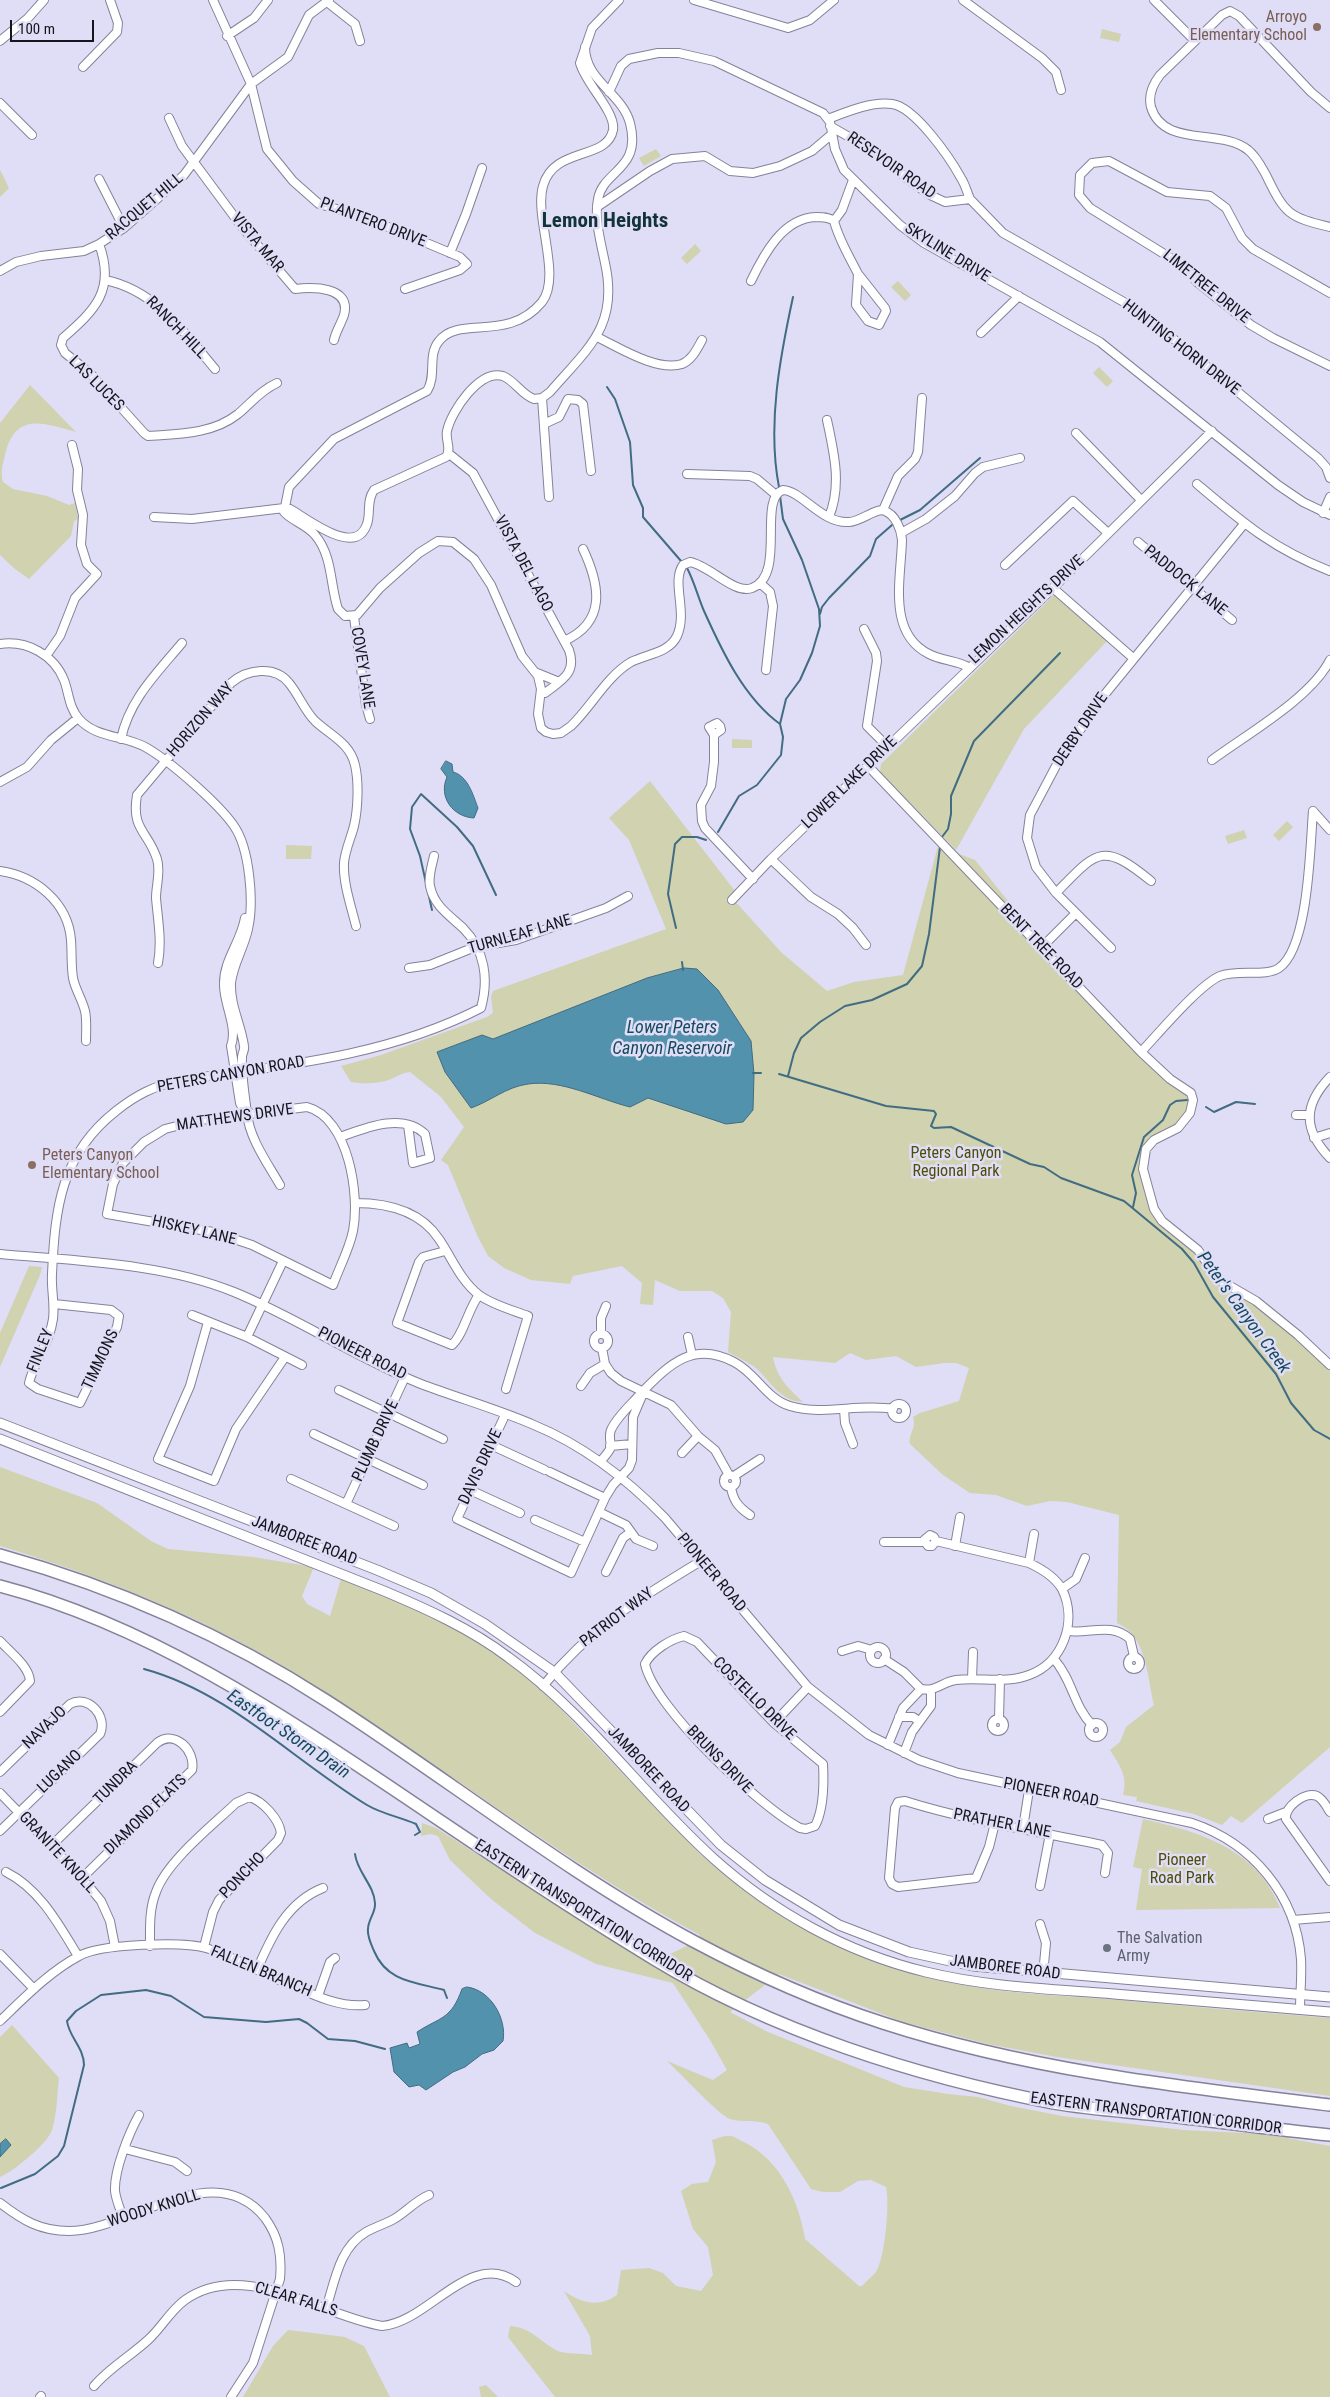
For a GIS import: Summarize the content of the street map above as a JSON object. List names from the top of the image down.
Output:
{
  "streets": {
    "highway": ["EASTERN TRANSPORTATION CORRIDOR"],
    "main road": ["JAMBOREE ROAD"],
    "street": [
      "RESEVOIR ROAD",
      "RACQUET HILL",
      "PLANTERO DRIVE",
      "VISTA MAR",
      "SKYLINE DRIVE",
      "LIMETREE DRIVE",
      "RANCH HILL",
      "HUNTING HORN DRIVE",
      "LAS LUCES",
      "VISTA DEL LAGO",
      "PADDOCK LANE",
      "LEMON HEIGHTS DRIVE",
      "COVEY LANE",
      "HORIZON WAY",
      "DERBY DRIVE",
      "LOWER LAKE DRIVE",
      "TURNLEAF LANE",
      "BENT TREE ROAD",
      "PETERS CANYON ROAD",
      "MATTHEWS DRIVE",
      "HISKEY LANE",
      "FINLEY",
      "PIONEER ROAD",
      "TIMMONS",
      "PLUMB DRIVE",
      "DAVIS DRIVE",
      "PATRIOT WAY",
      "COSTELLO DRIVE",
      "NAVAJO",
      "BRUNS DRIVE",
      "LUGANO",
      "TUNDRA",
      "DIAMOND FLATS",
      "PRATHER LANE",
      "GRANITE KNOLL",
      "PONCHO",
      "FALLEN BRANCH",
      "WOODY KNOLL",
      "CLEAR FALLS"
    ]
  },
  "crossings": [
    ["RESEVOIR ROAD", "SKYLINE DRIVE"],
    ["RESEVOIR ROAD", "HUNTING HORN DRIVE"],
    ["RACQUET HILL", "PLANTERO DRIVE"],
    ["RACQUET HILL", "VISTA MAR"],
    ["RACQUET HILL", "LAS LUCES"],
    ["SKYLINE DRIVE", "LEMON HEIGHTS DRIVE"],
    ["RANCH HILL", "LAS LUCES"],
    ["PADDOCK LANE", "DERBY DRIVE"],
    ["LEMON HEIGHTS DRIVE", "LOWER LAKE DRIVE"],
    ["LOWER LAKE DRIVE", "BENT TREE ROAD"],
    ["TURNLEAF LANE", "PETERS CANYON ROAD"],
    ["PETERS CANYON ROAD", "FINLEY"],
    ["PETERS CANYON ROAD", "PIONEER ROAD"],
    ["MATTHEWS DRIVE", "HISKEY LANE"],
    ["FINLEY", "PIONEER ROAD"],
    ["FINLEY", "TIMMONS"],
    ["PIONEER ROAD", "PLUMB DRIVE"],
    ["PIONEER ROAD", "DAVIS DRIVE"],
    ["PIONEER ROAD", "JAMBOREE ROAD"],
    ["PIONEER ROAD", "PATRIOT WAY"],
    ["JAMBOREE ROAD", "PATRIOT WAY"],
    ["COSTELLO DRIVE", "BRUNS DRIVE"],
    ["NAVAJO", "LUGANO"],
    ["LUGANO", "GRANITE KNOLL"],
    ["TUNDRA", "DIAMOND FLATS"],
    ["TUNDRA", "GRANITE KNOLL"],
    ["DIAMOND FLATS", "GRANITE KNOLL"],
    ["GRANITE KNOLL", "FALLEN BRANCH"],
    ["PONCHO", "FALLEN BRANCH"],
    ["WOODY KNOLL", "CLEAR FALLS"]
  ],
  "districts": ["Lemon Heights"],
  "water": ["Lower Peters Canyon Reservoir", "Peter's Canyon Creek", "Eastfoot Storm Drain"],
  "parks": ["Peters Canyon Regional Park", "Pioneer Road Park"],
  "places": ["Arroyo Elementary School", "Peters Canyon Elementary School", "The Salvation Army"],
  "scale_bar": "100 m"
}
